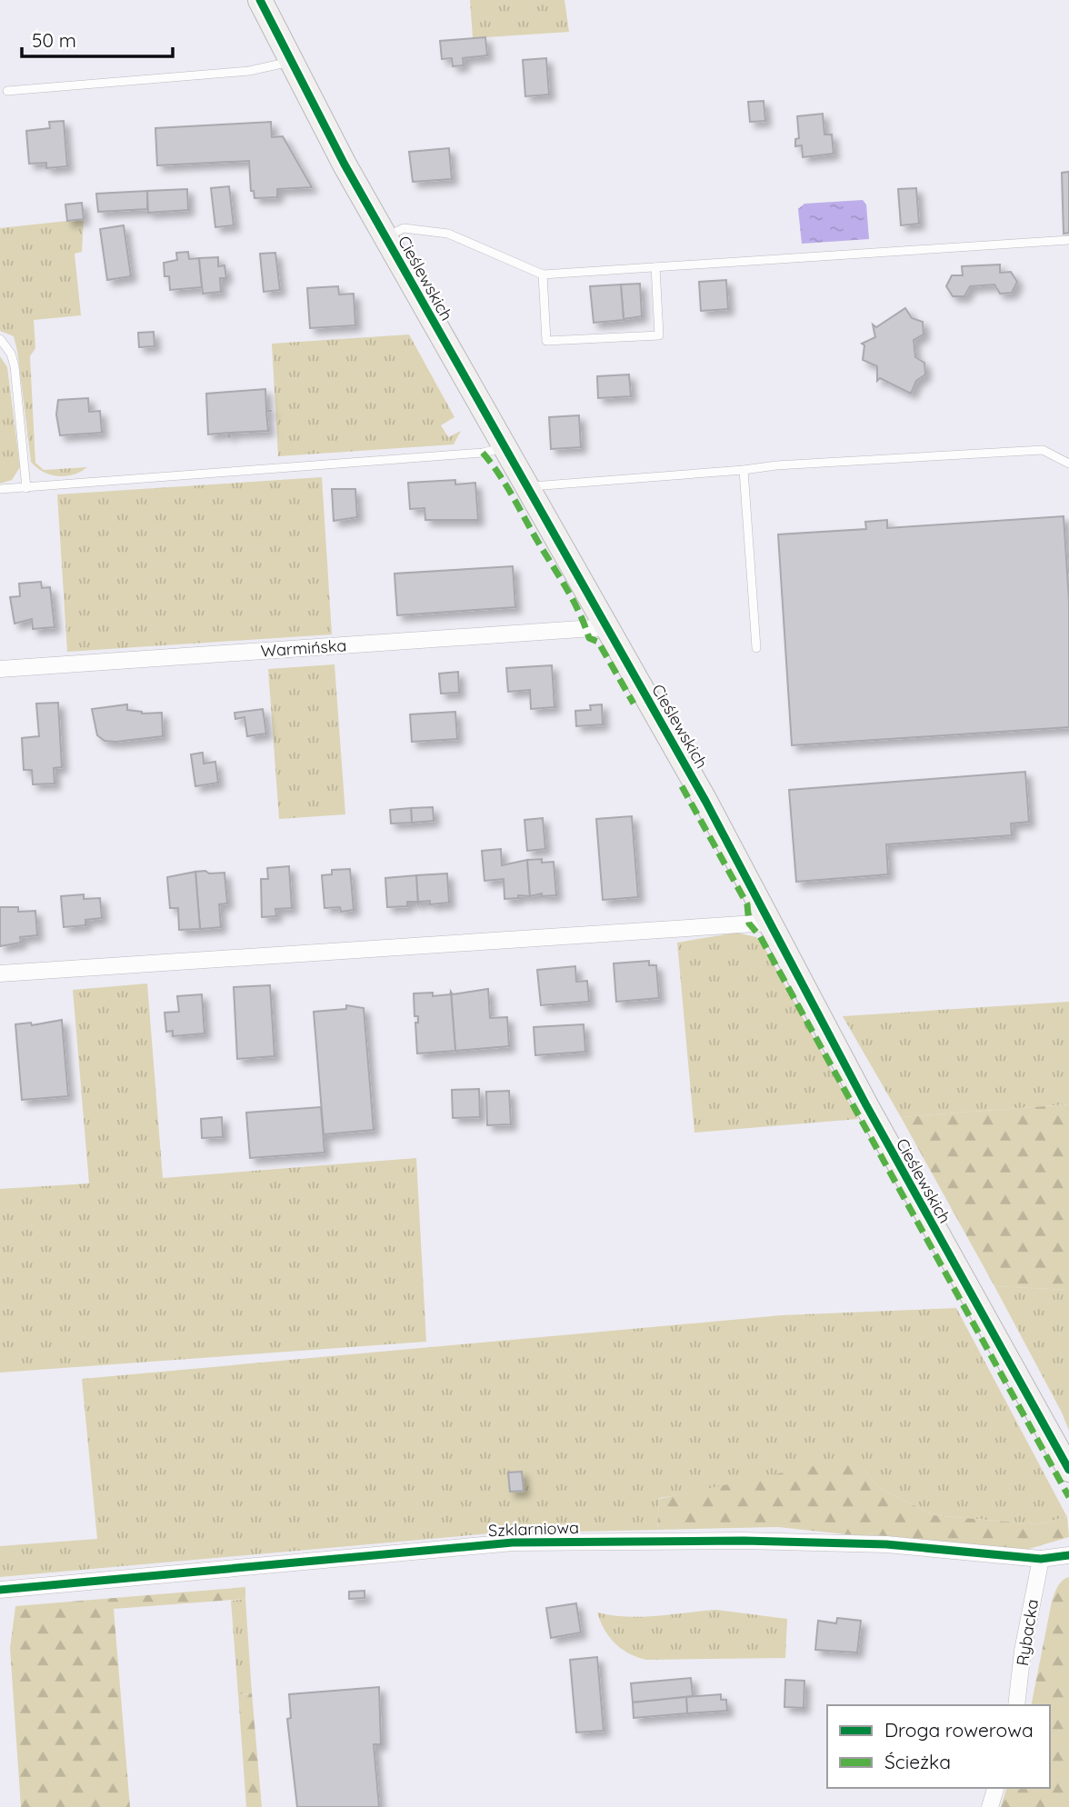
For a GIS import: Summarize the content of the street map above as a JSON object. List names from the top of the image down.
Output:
{
  "streets": {
    "street": [
      "Cieślewskich",
      "Warmińska",
      "Szklarniowa",
      "Rybacka"
    ]
  },
  "crossings": [
    ["Cieślewskich", "Warmińska"],
    ["Szklarniowa", "Rybacka"]
  ],
  "legend": ["Droga rowerowa", "Ścieżka"],
  "scale_bar": "50 m"
}
